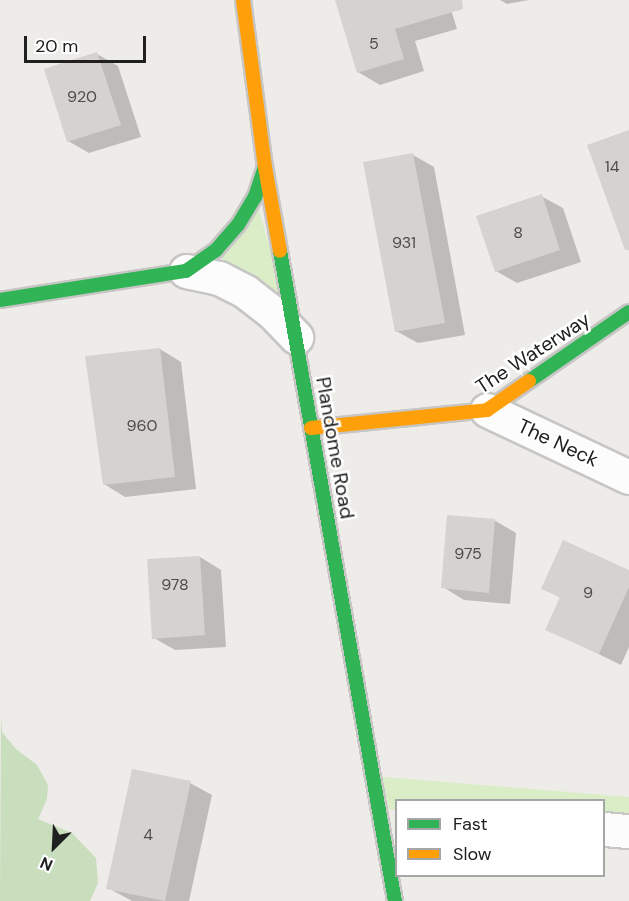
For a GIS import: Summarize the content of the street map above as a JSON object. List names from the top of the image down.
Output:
{
  "streets": {
    "main road": ["The Waterway", "Plandome Road"],
    "street": ["The Neck"]
  },
  "crossings": [
    ["The Waterway", "The Neck"],
    ["The Waterway", "Plandome Road"]
  ],
  "house_numbers": [
    "5",
    "920",
    "14",
    "8",
    "931",
    "960",
    "975",
    "978",
    "9",
    "4"
  ],
  "legend": ["Fast", "Slow"],
  "scale_bar": "20 m",
  "north": "bottom left"
}
